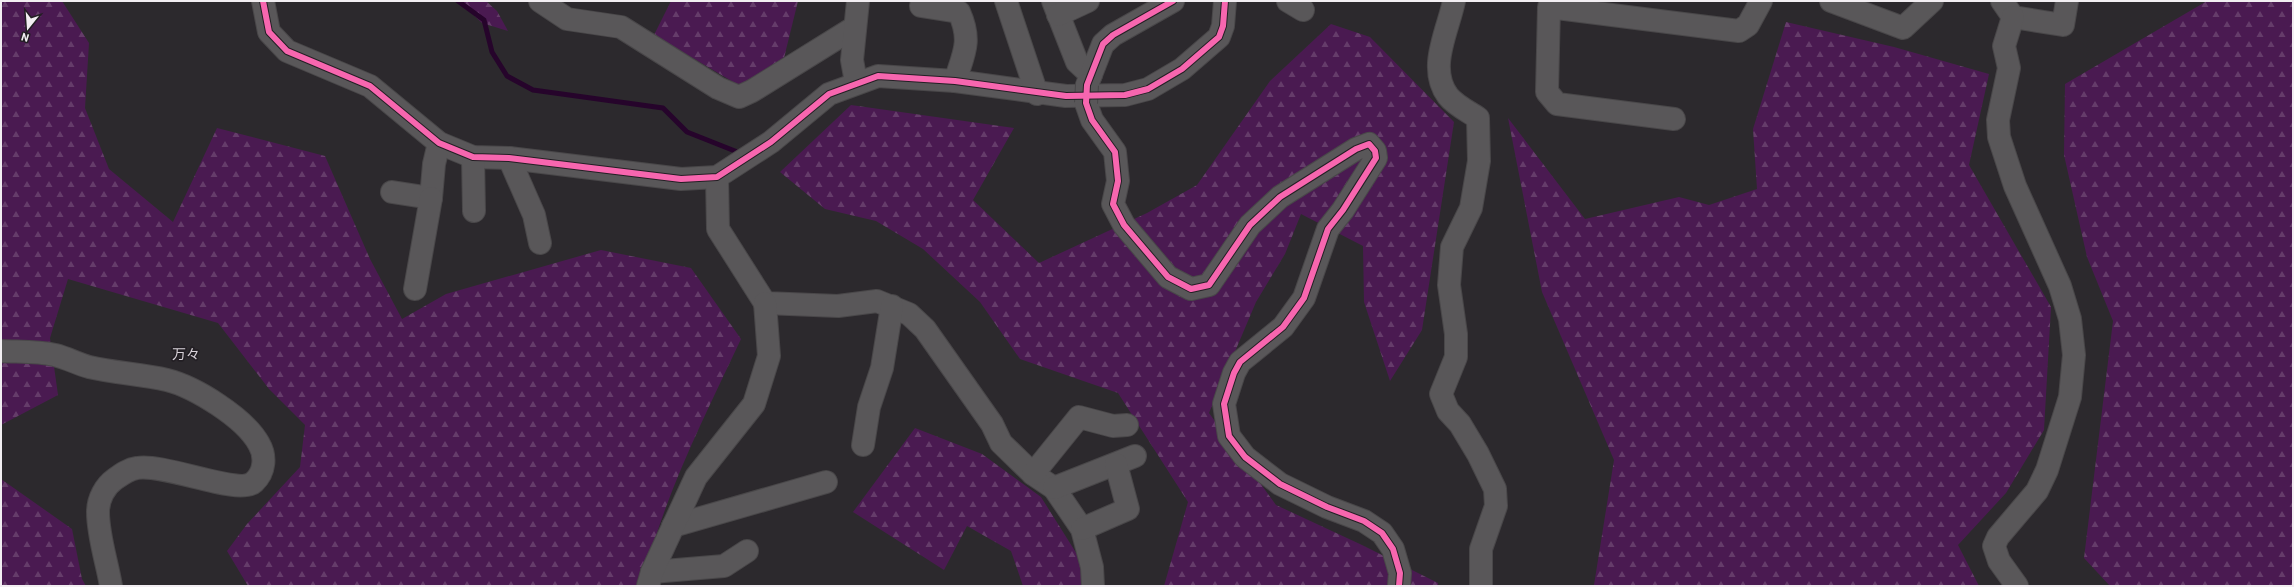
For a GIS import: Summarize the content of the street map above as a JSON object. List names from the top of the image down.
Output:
{
  "districts": ["万々"],
  "north": "bottom"
}
